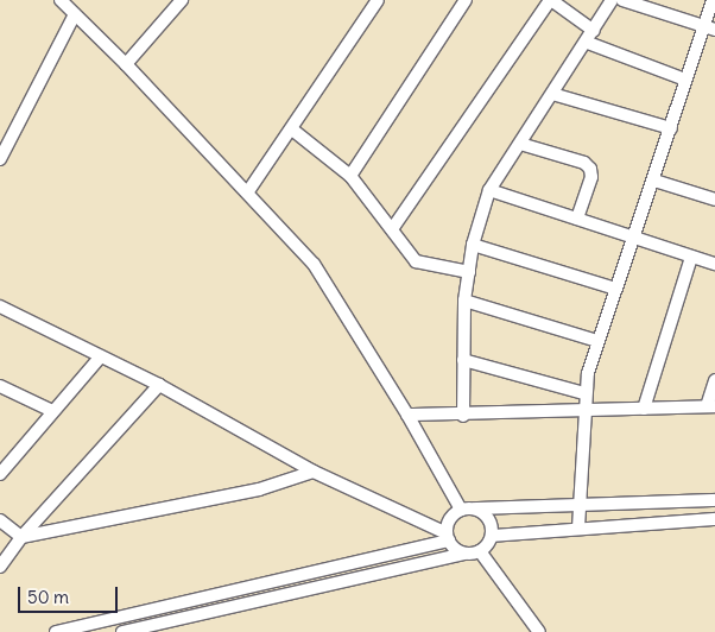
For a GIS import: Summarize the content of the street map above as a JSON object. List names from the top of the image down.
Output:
{
  "scale_bar": "50 m"
}
